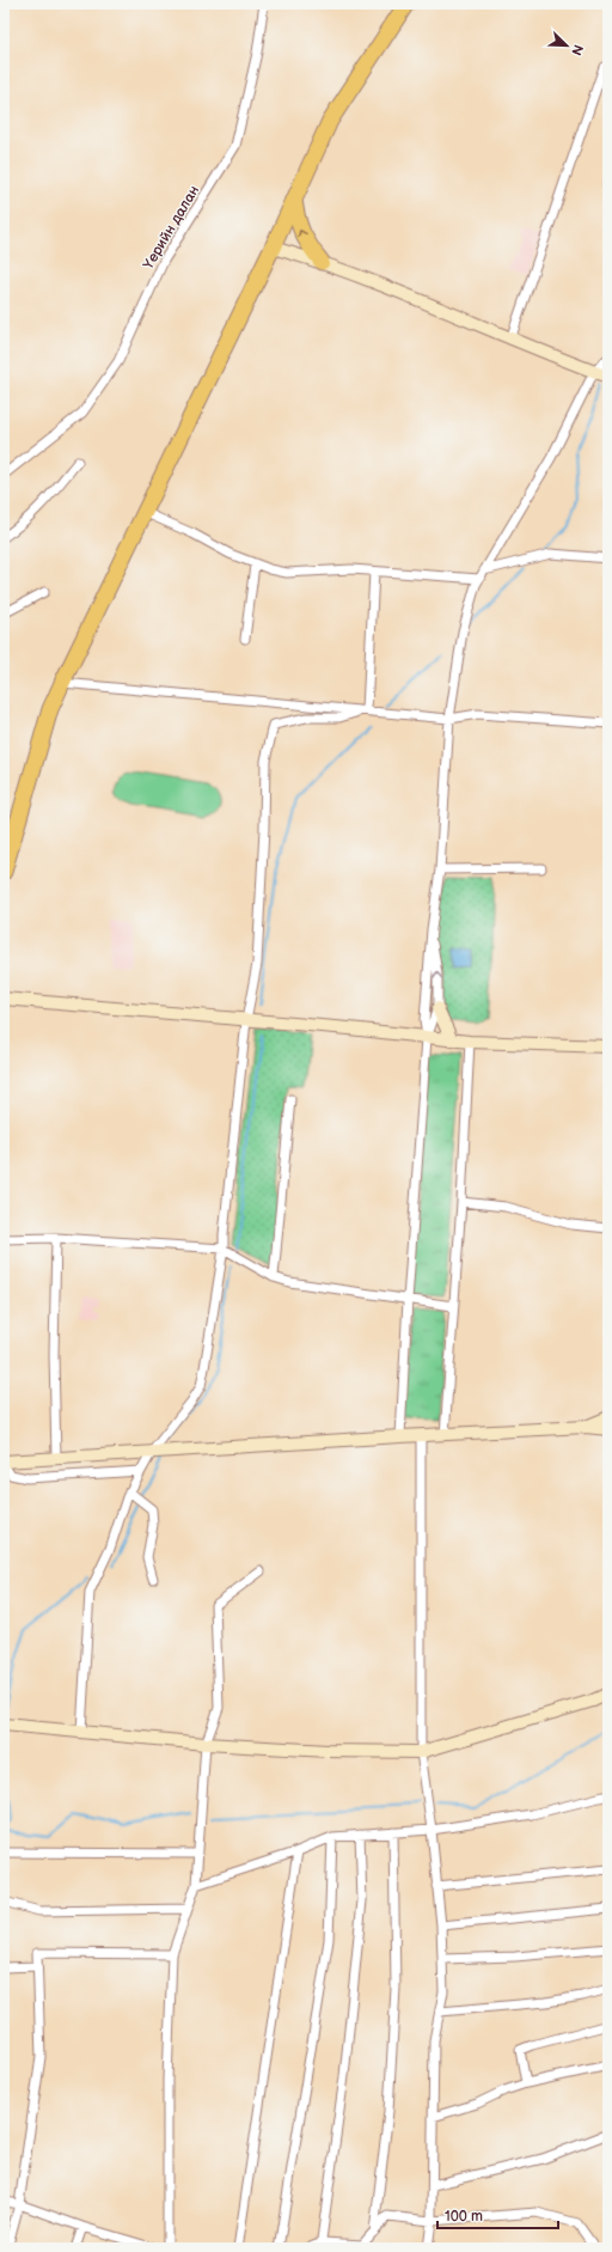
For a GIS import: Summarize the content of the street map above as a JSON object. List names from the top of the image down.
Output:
{
  "streets": {
    "street": ["Үерийн далан"]
  },
  "scale_bar": "100 m",
  "north": "bottom right"
}
